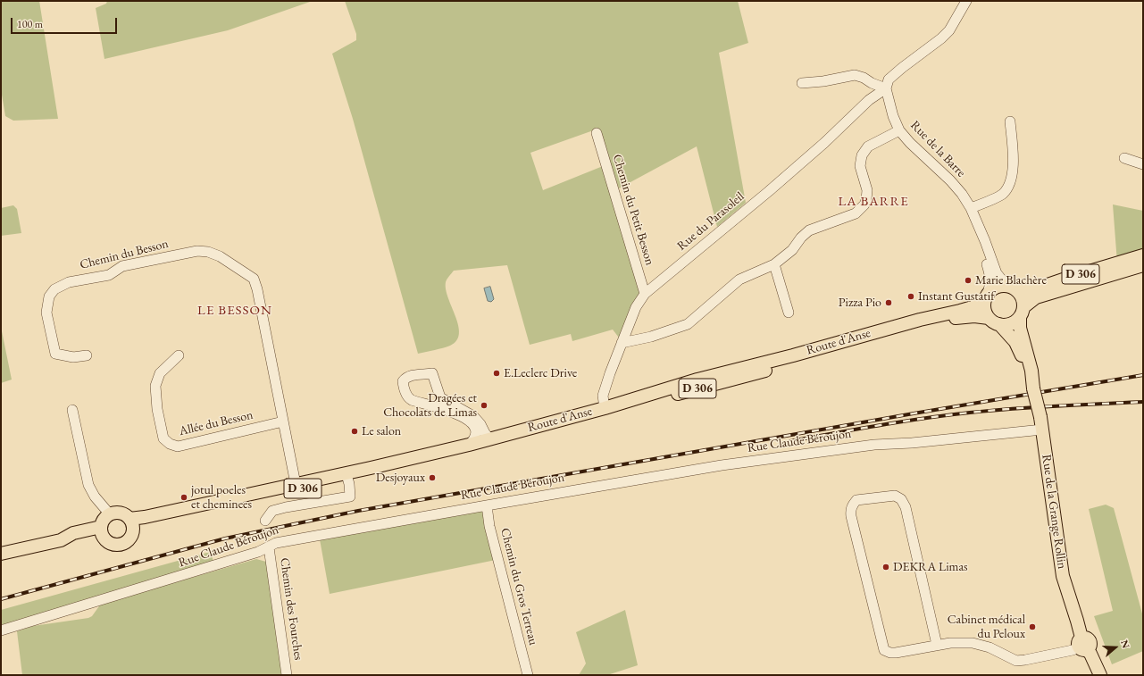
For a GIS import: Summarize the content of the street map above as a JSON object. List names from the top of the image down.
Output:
{
  "streets": {
    "main road": ["D 306", "Route d'Anse", "Rue de la Grange Rollin"],
    "street": [
      "Rue de la Barre",
      "Chemin du Petit Besson",
      "Rue du Parasoleil",
      "Chemin du Besson",
      "Allée du Besson",
      "Rue Claude Béroujon",
      "Chemin du Gros Terreau",
      "Chemin des Fourches"
    ]
  },
  "crossings": [
    ["Rue de la Barre", "Rue du Parasoleil"],
    ["Rue de la Barre", "D 306"],
    ["Rue de la Barre", "Route d'Anse"],
    ["Rue de la Barre", "Rue de la Grange Rollin"],
    ["Chemin du Petit Besson", "Rue du Parasoleil"],
    ["Rue du Parasoleil", "Route d'Anse"],
    ["Chemin du Besson", "Route d'Anse"],
    ["Chemin du Besson", "Allée du Besson"],
    ["D 306", "Route d'Anse"],
    ["D 306", "Rue de la Grange Rollin"],
    ["Route d'Anse", "Rue de la Grange Rollin"],
    ["Rue Claude Béroujon", "Rue de la Grange Rollin"],
    ["Rue Claude Béroujon", "Chemin du Gros Terreau"],
    ["Rue Claude Béroujon", "Chemin des Fourches"]
  ],
  "districts": ["LA BARRE", "LE BESSON"],
  "places": [
    "Marie Blachère",
    "Instant Gustatif",
    "Pizza Pio",
    "E.Leclerc Drive",
    "Dragées et Chocolats de Limas",
    "Le salon",
    "Desjoyaux",
    "jotul poeles et cheminees",
    "DEKRA Limas",
    "Cabinet médical du Peloux"
  ],
  "scale_bar": "100 m",
  "north": "right"
}
